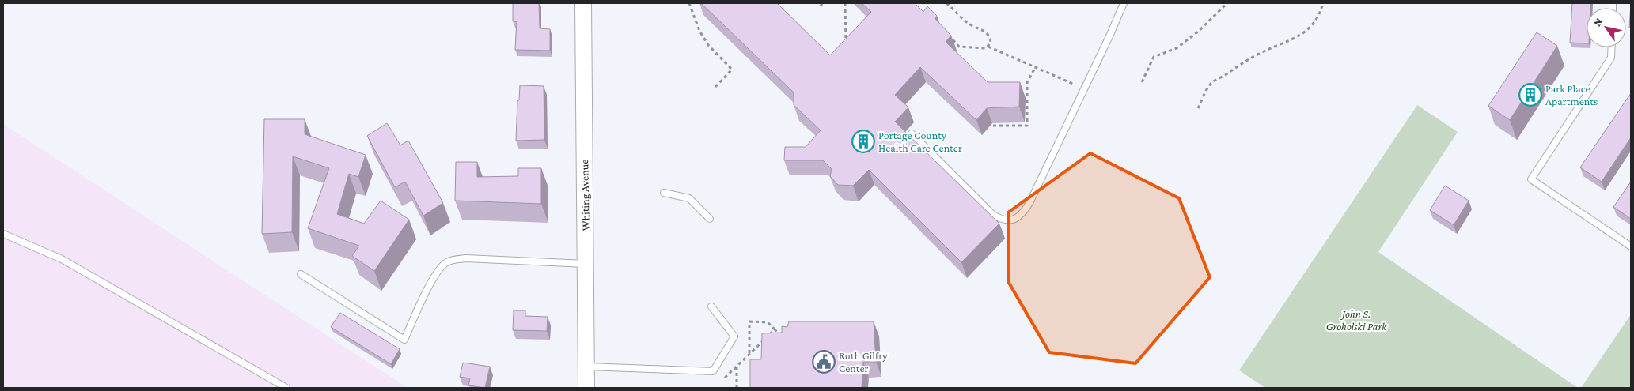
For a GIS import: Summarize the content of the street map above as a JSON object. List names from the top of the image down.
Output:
{
  "streets": {
    "street": ["Whiting Avenue"]
  },
  "parks": ["John S. Groholski Park"],
  "places": {
    "building": ["Park Place Apartments", "Portage County Health Care Center"],
    "public building": ["Ruth Gilfry Center"]
  },
  "north": "top left"
}
